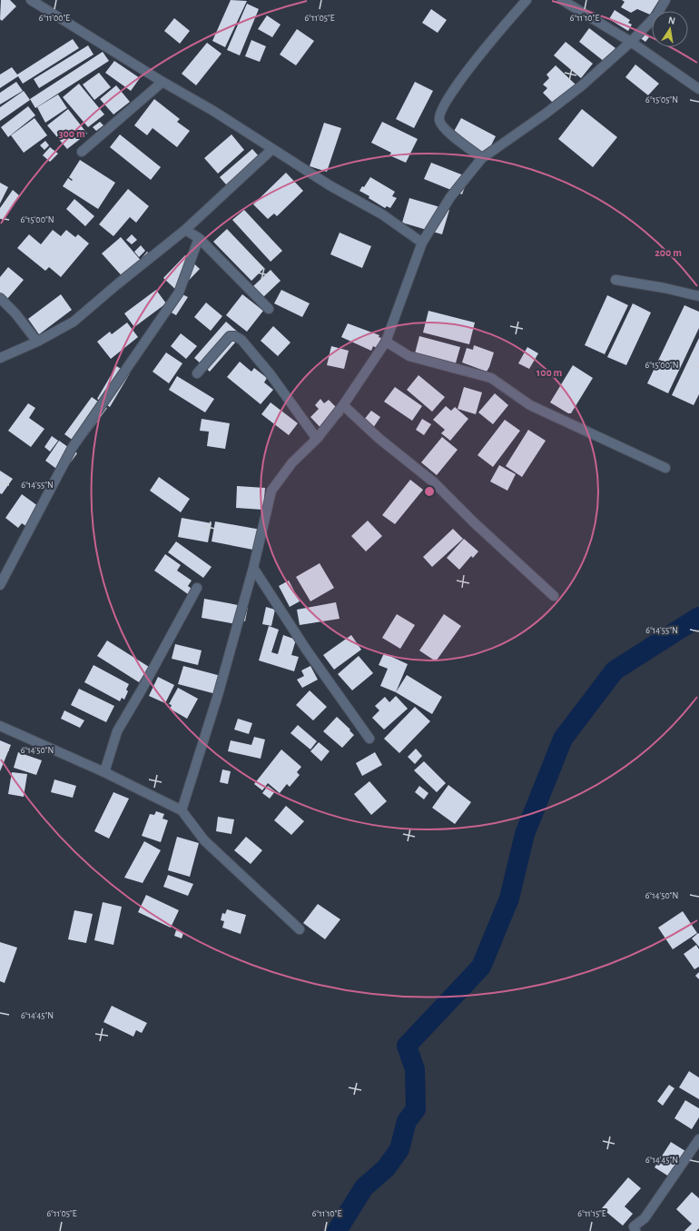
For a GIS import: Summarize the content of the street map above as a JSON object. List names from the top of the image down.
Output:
{
  "north": "top",
  "coordinates": [
    "6°11'00\"E",
    "6°11'05\"E",
    "6°11'10\"E",
    "6°15'05\"N",
    "6°15'00\"N",
    "6°14'55\"N",
    "6°14'50\"N",
    "6°14'45\"N",
    "6°11'15\"E"
  ],
  "rings": ["300 m", "200 m", "100 m"]
}
